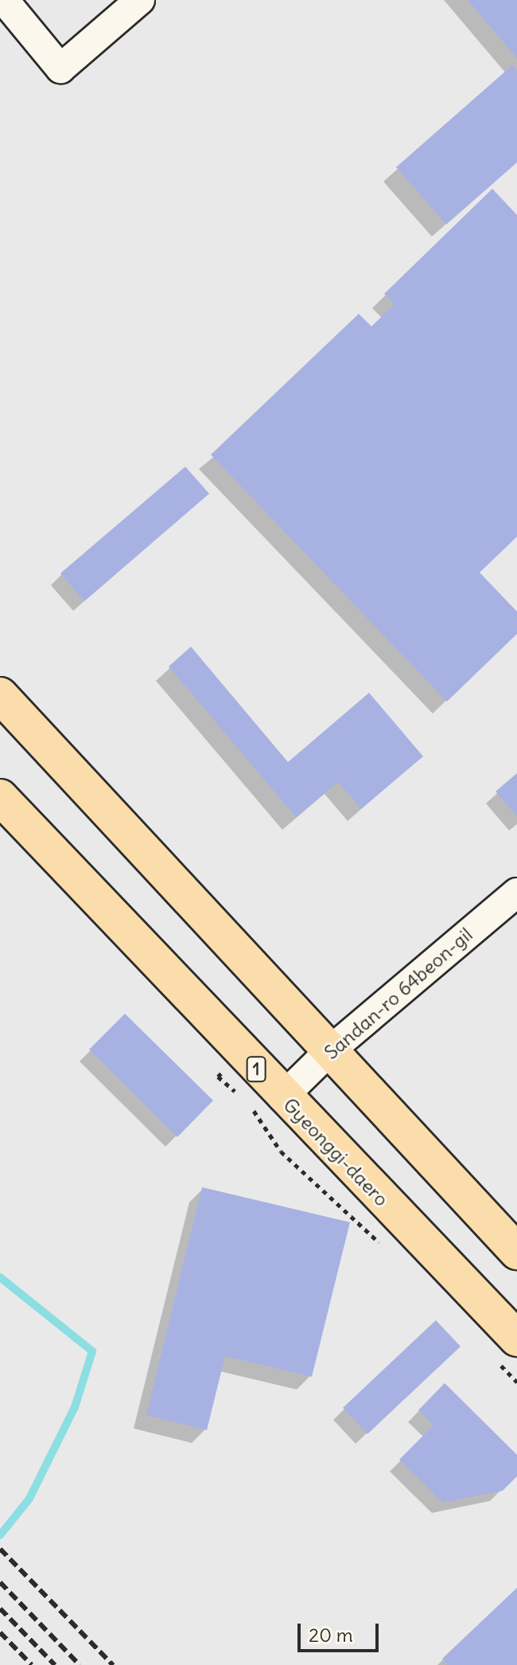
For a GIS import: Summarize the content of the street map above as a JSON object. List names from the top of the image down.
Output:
{
  "streets": {
    "main road": ["1", "Gyeonggi-daero"],
    "street": ["Sandan-ro 64beon-gil"]
  },
  "crossings": [
    ["Sandan-ro 64beon-gil", "Gyeonggi-daero"]
  ],
  "scale_bar": "20 m"
}
